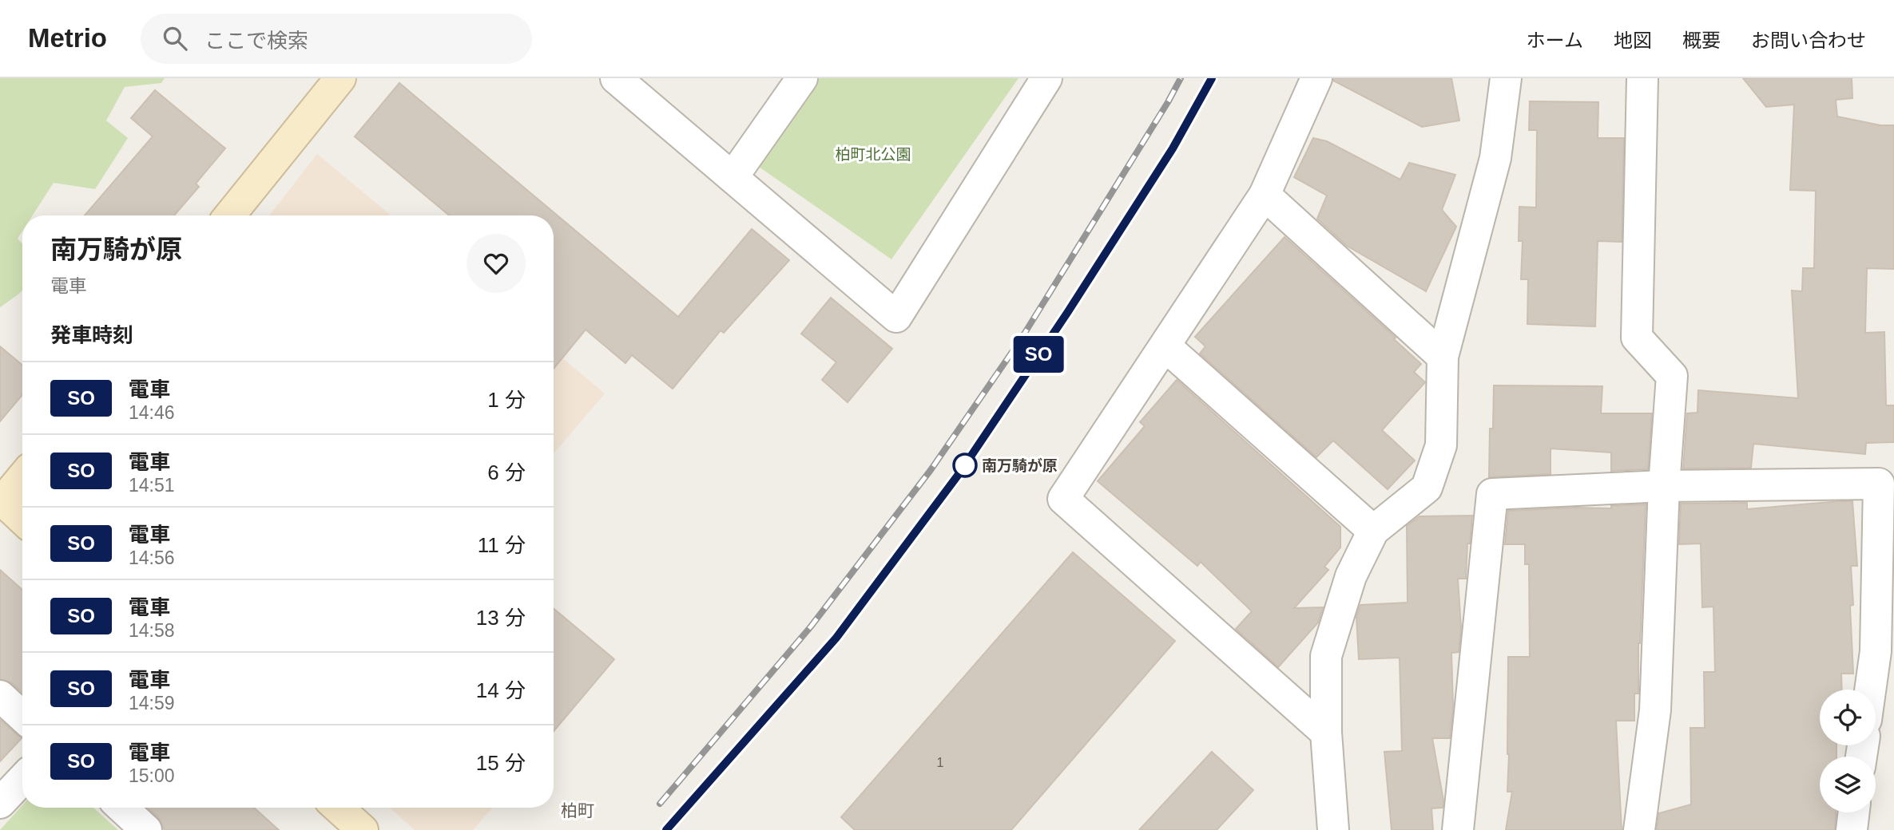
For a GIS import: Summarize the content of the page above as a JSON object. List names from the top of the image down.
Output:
{
  "districts": ["柏町"],
  "parks": ["柏町北公園"],
  "places": ["南万騎が原"],
  "house_numbers": ["1"],
  "page": {
    "header": "Metrio",
    "search": "ここで検索",
    "nav": [
      "ホーム",
      "地図",
      "概要",
      "お問い合わせ"
    ],
    "on_map": "SO",
    "heading": [
      ["南万騎が原", "電車"],
      "発車時刻"
    ],
    "list": [
      {
        "mark": "SO",
        "name": "電車",
        "note": "14:46",
        "value": "1 分"
      },
      {
        "mark": "SO",
        "name": "電車",
        "note": "14:51",
        "value": "6 分"
      },
      {
        "mark": "SO",
        "name": "電車",
        "note": "14:56",
        "value": "11 分"
      },
      {
        "mark": "SO",
        "name": "電車",
        "note": "14:58",
        "value": "13 分"
      },
      {
        "mark": "SO",
        "name": "電車",
        "note": "14:59",
        "value": "14 分"
      },
      {
        "mark": "SO",
        "name": "電車",
        "note": "15:00",
        "value": "15 分"
      }
    ]
  }
}
